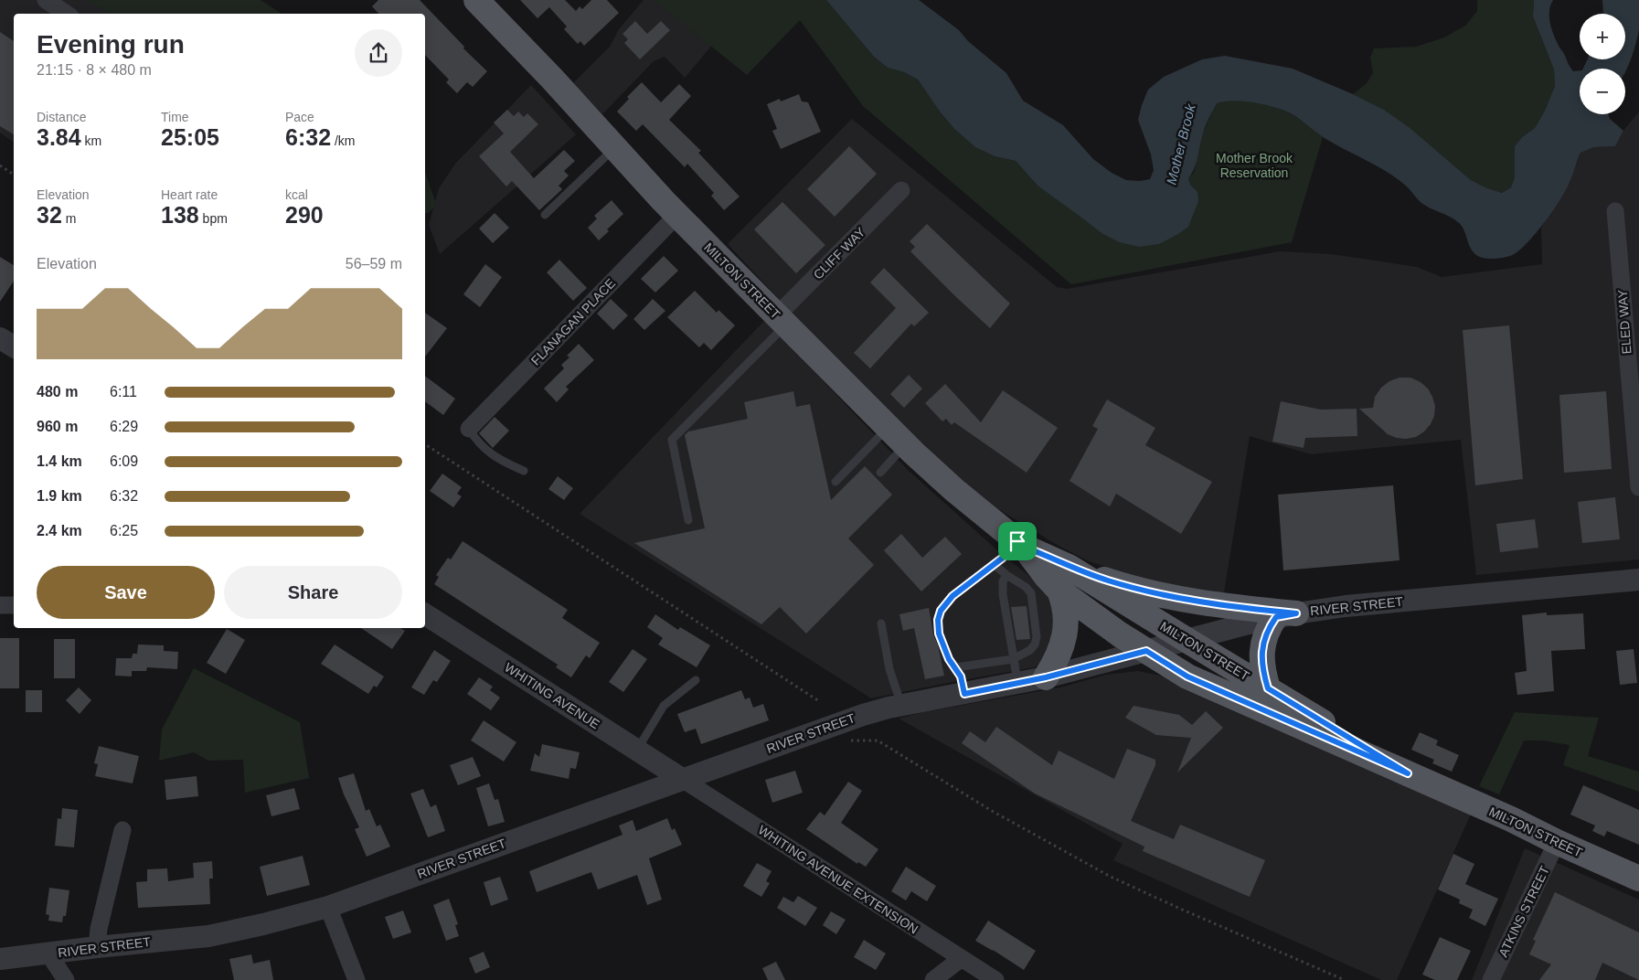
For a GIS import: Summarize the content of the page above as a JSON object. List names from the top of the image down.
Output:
{
  "streets": {
    "main road": ["MILTON STREET"],
    "street": [
      "CLIFF WAY",
      "FLANAGAN PLACE",
      "ELED WAY",
      "RIVER STREET",
      "WHITING AVENUE",
      "WHITING AVENUE EXTENSION",
      "ATKINS STREET"
    ]
  },
  "crossings": [
    ["CLIFF WAY", "MILTON STREET"],
    ["MILTON STREET", "FLANAGAN PLACE"],
    ["MILTON STREET", "RIVER STREET"],
    ["MILTON STREET", "ATKINS STREET"],
    ["RIVER STREET", "WHITING AVENUE"],
    ["RIVER STREET", "WHITING AVENUE EXTENSION"],
    ["WHITING AVENUE", "WHITING AVENUE EXTENSION"]
  ],
  "water": ["Mother Brook"],
  "parks": ["Mother Brook Reservation"],
  "page": {
    "map_buttons": ["+", "−"],
    "heading": ["Evening run", "21:15 · 8 × 480 m"],
    "stats": [
      ["Distance", "3.84 km"],
      ["Time", "25:05"],
      ["Pace", "6:32 /km"],
      ["Elevation", "32 m"],
      ["Heart rate", "138 bpm"],
      ["kcal", "290"]
    ],
    "chart": ["Elevation", "56–59 m"],
    "list": [
      {
        "name": "480 m",
        "note": "6:11"
      },
      {
        "name": "960 m",
        "note": "6:29"
      },
      {
        "name": "1.4 km",
        "note": "6:09"
      },
      {
        "name": "1.9 km",
        "note": "6:32"
      },
      {
        "name": "2.4 km",
        "note": "6:25"
      }
    ],
    "buttons": ["Save", "Share"]
  }
}
